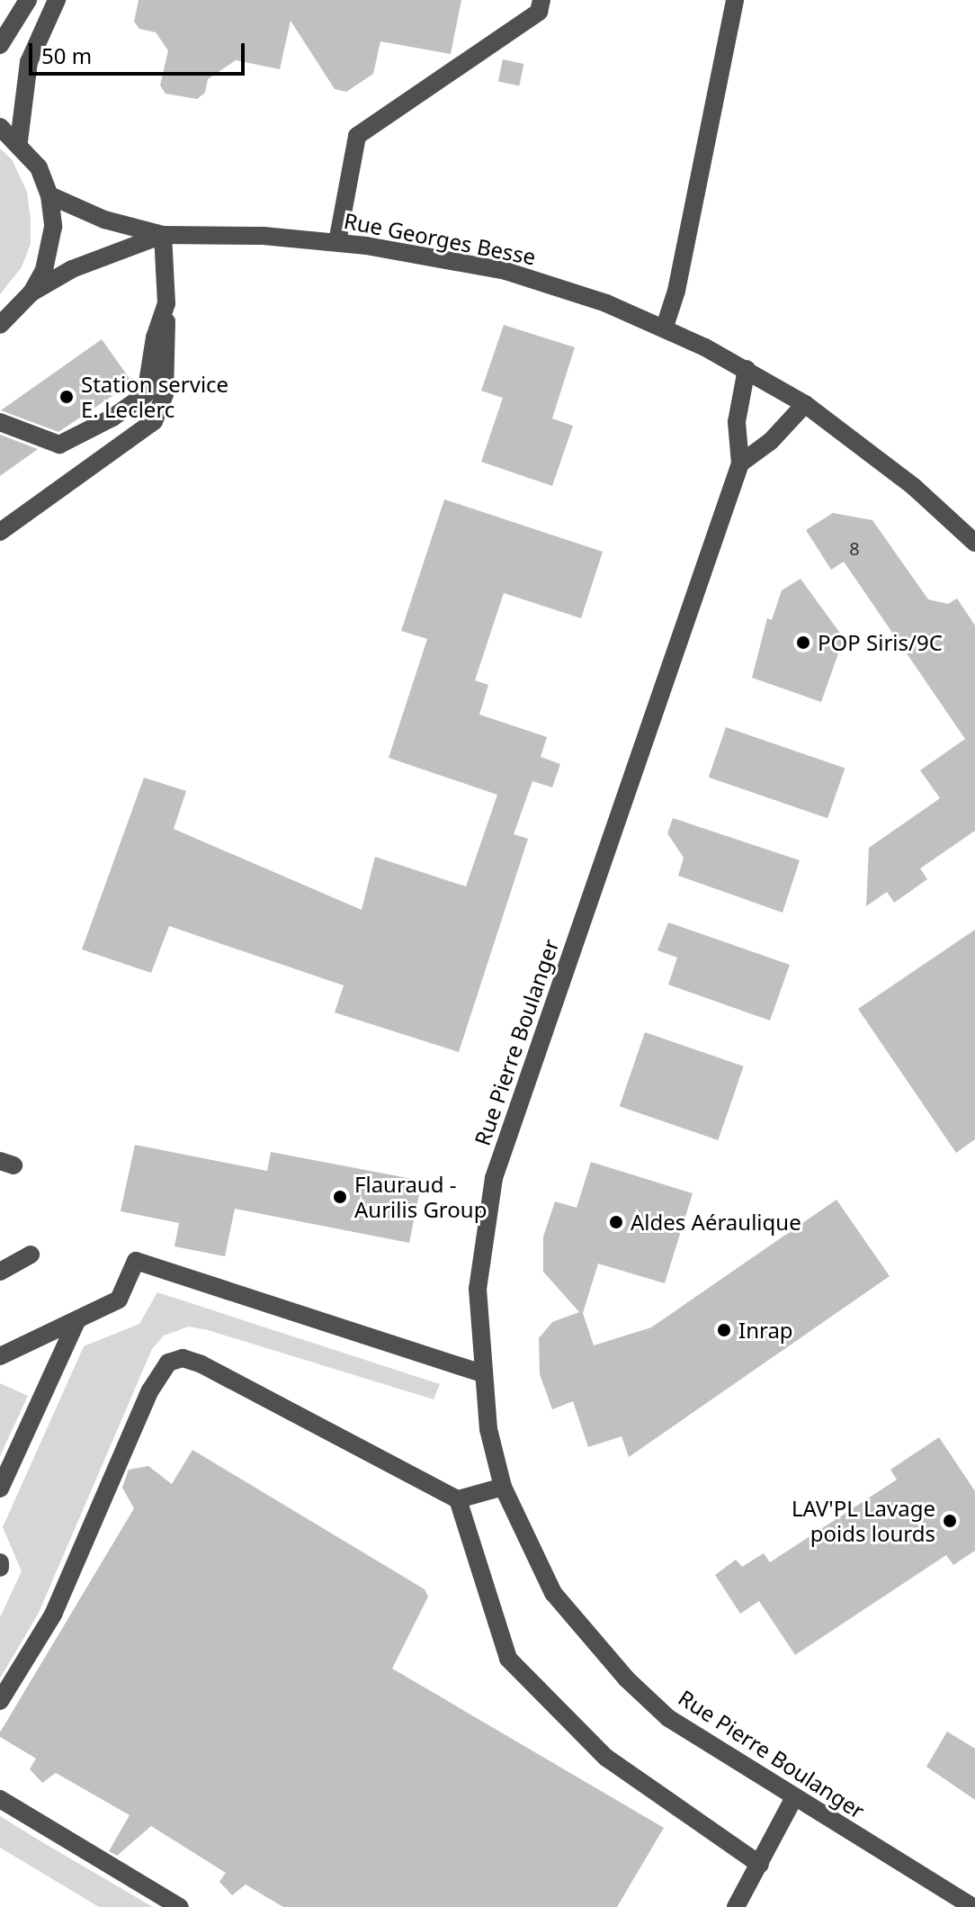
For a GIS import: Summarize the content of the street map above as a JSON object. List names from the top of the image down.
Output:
{
  "streets": {
    "street": ["Rue Georges Besse", "Rue Pierre Boulanger"]
  },
  "crossings": [
    ["Rue Georges Besse", "Rue Pierre Boulanger"]
  ],
  "places": [
    "Station service E. Leclerc",
    "POP Siris/9C",
    "Flauraud - Aurilis Group",
    "Aldes Aéraulique",
    "Inrap",
    "LAV'PL Lavage poids lourds"
  ],
  "house_numbers": ["8"],
  "scale_bar": "50 m"
}
